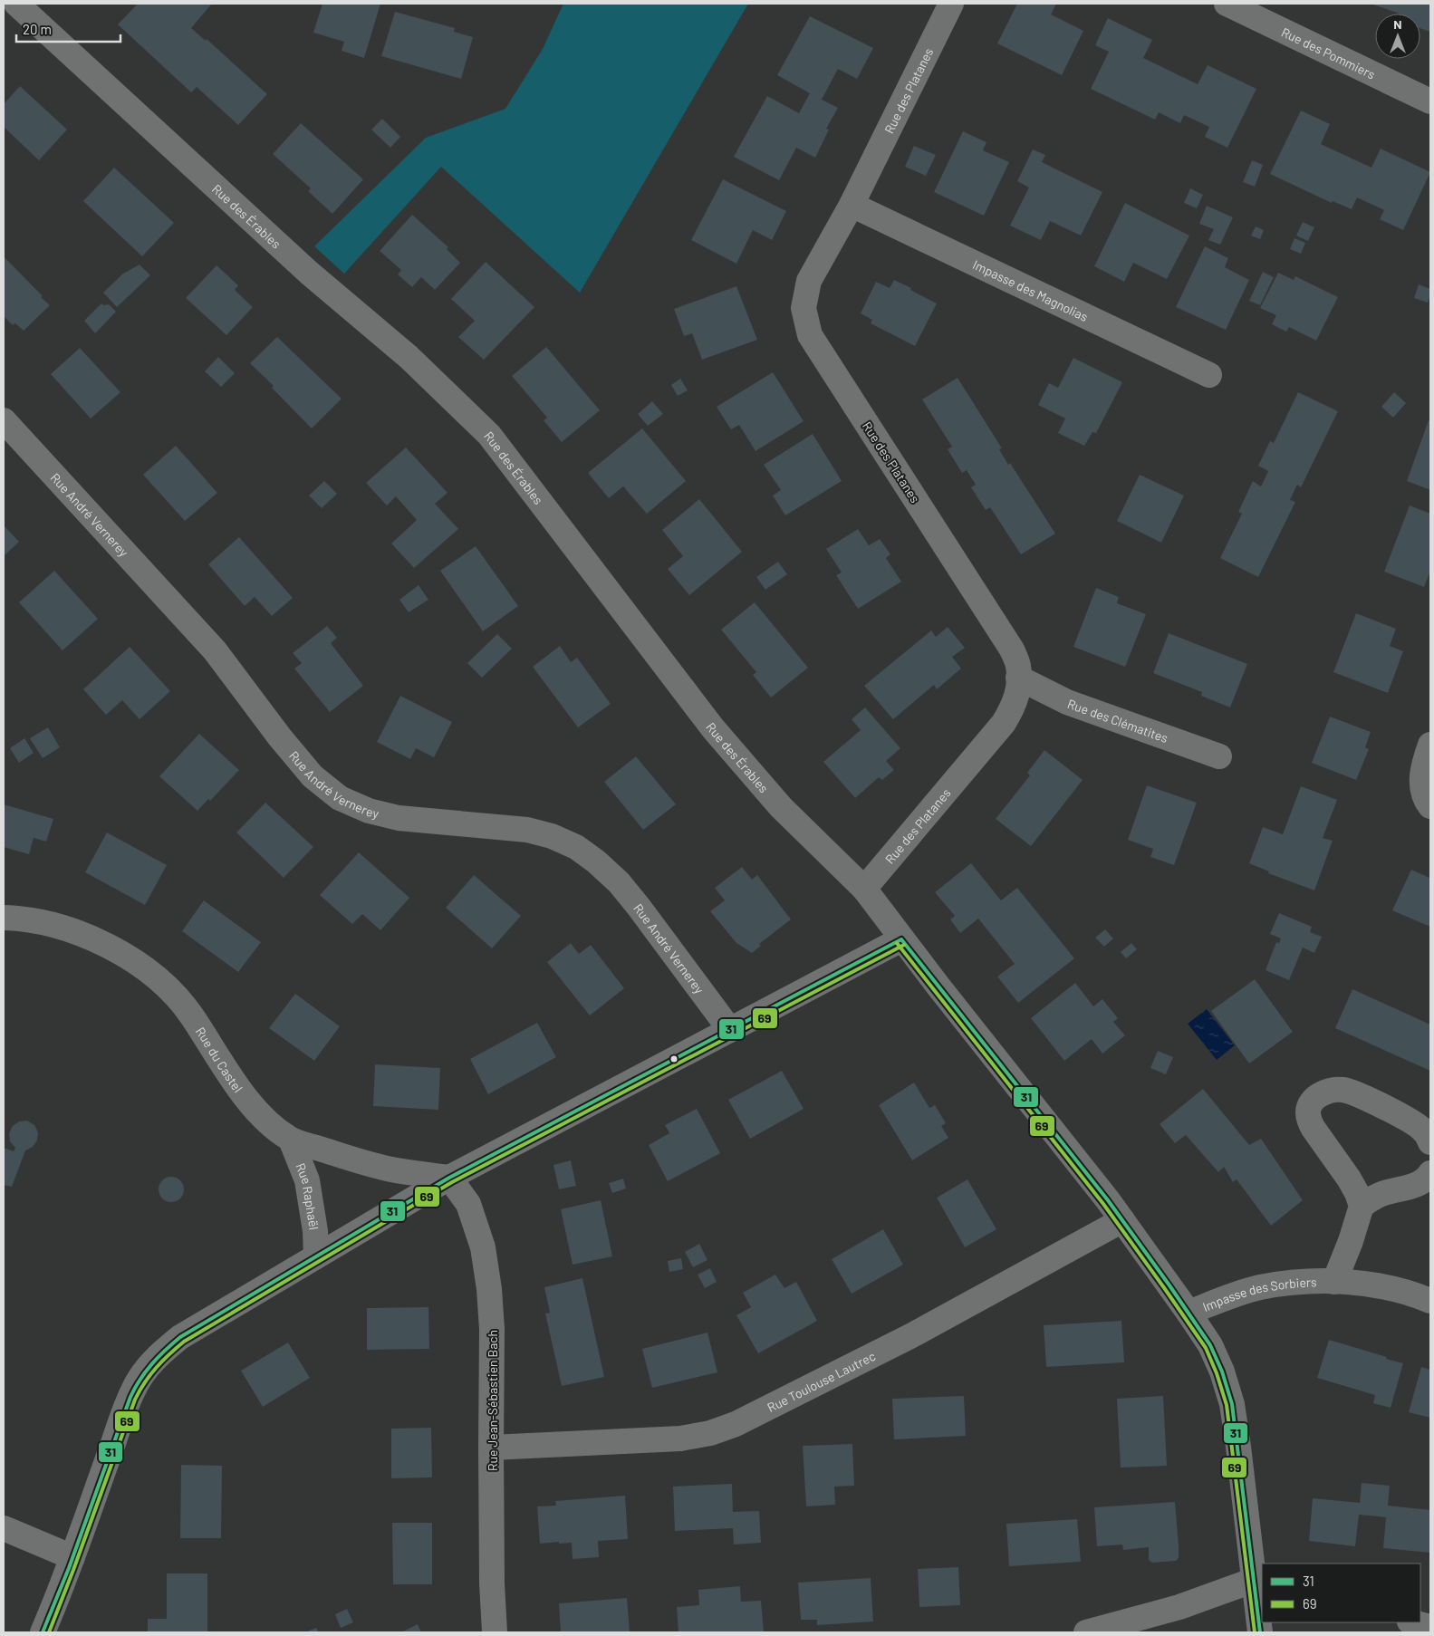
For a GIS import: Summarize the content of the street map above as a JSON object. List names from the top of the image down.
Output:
{
  "streets": {
    "street": [
      "Rue des Pommiers",
      "Rue des Platanes",
      "Rue des Érables",
      "Impasse des Magnolias",
      "Rue André Vernerey",
      "Rue des Clématites",
      "Rue du Castel",
      "Rue Raphaël",
      "Impasse des Sorbiers",
      "Rue Toulouse Lautrec",
      "Rue Jean-Sébastien Bach"
    ]
  },
  "crossings": [
    ["Rue des Platanes", "Rue des Érables"],
    ["Rue des Platanes", "Impasse des Magnolias"],
    ["Rue des Platanes", "Rue des Clématites"],
    ["Rue des Érables", "Impasse des Sorbiers"],
    ["Rue des Érables", "Rue Toulouse Lautrec"],
    ["Rue du Castel", "Rue Raphaël"],
    ["Rue du Castel", "Rue Jean-Sébastien Bach"],
    ["Rue Toulouse Lautrec", "Rue Jean-Sébastien Bach"]
  ],
  "lines": ["transit line 31", "transit line 69"],
  "legend": ["31", "69"],
  "scale_bar": "20 m",
  "north": "top"
}
